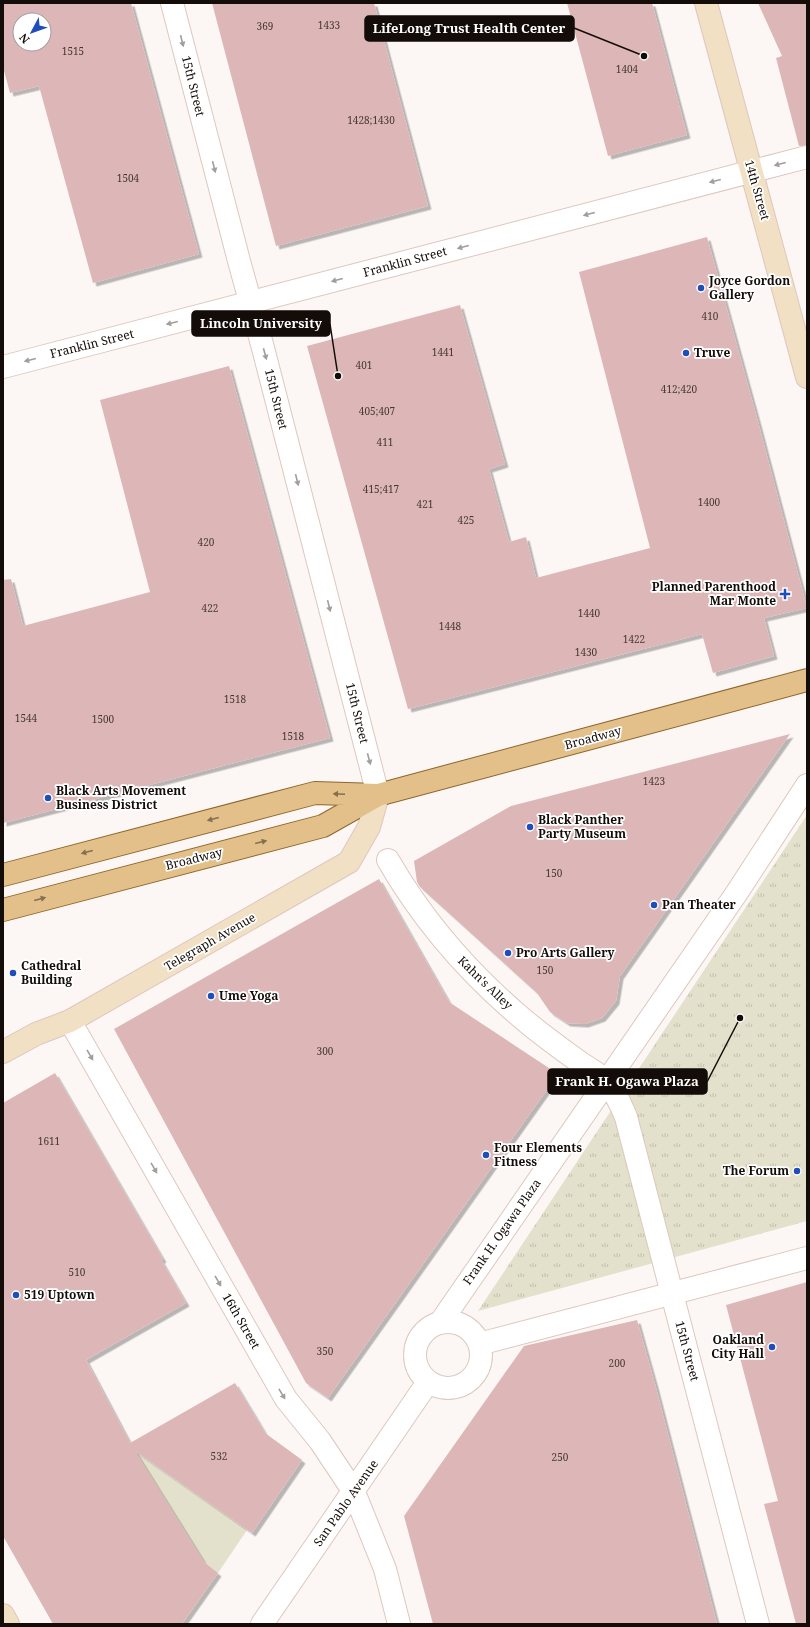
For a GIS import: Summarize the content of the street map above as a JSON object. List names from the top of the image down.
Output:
{
  "streets": {
    "main road": ["14th Street", "Broadway", "Telegraph Avenue"],
    "street": [
      "15th Street",
      "Franklin Street",
      "Kahn's Alley",
      "Frank H. Ogawa Plaza",
      "16th Street",
      "San Pablo Avenue"
    ]
  },
  "crossings": [
    ["15th Street", "Franklin Street"],
    ["15th Street", "Broadway"],
    ["15th Street", "Telegraph Avenue"],
    ["15th Street", "Kahn's Alley"],
    ["15th Street", "Frank H. Ogawa Plaza"],
    ["14th Street", "Franklin Street"],
    ["Broadway", "Telegraph Avenue"],
    ["Telegraph Avenue", "16th Street"],
    ["Kahn's Alley", "Frank H. Ogawa Plaza"],
    ["Frank H. Ogawa Plaza", "San Pablo Avenue"],
    ["16th Street", "San Pablo Avenue"]
  ],
  "one_way": ["15th Street", "Franklin Street", "16th Street"],
  "places": {
    "other": [
      "LifeLong Trust Health Center",
      "Joyce Gordon Gallery",
      "Truve",
      "Lincoln University",
      "Black Arts Movement Business District",
      "Black Panther Party Museum",
      "Pan Theater",
      "Pro Arts Gallery",
      "Cathedral Building",
      "Ume Yoga",
      "Frank H. Ogawa Plaza",
      "Four Elements Fitness",
      "The Forum",
      "519 Uptown",
      "Oakland City Hall"
    ],
    "health": ["Planned Parenthood Mar Monte"]
  },
  "house_numbers": [
    "1433",
    "369",
    "1515",
    "1404",
    "1428;1430",
    "1504",
    "410",
    "1441",
    "401",
    "412;420",
    "405;407",
    "411",
    "415;417",
    "1400",
    "421",
    "425",
    "420",
    "422",
    "1440",
    "1448",
    "1422",
    "1430",
    "1518",
    "1544",
    "1500",
    "1518",
    "1423",
    "150",
    "150",
    "300",
    "1611",
    "510",
    "350",
    "200",
    "532",
    "250"
  ],
  "north": "bottom left"
}
